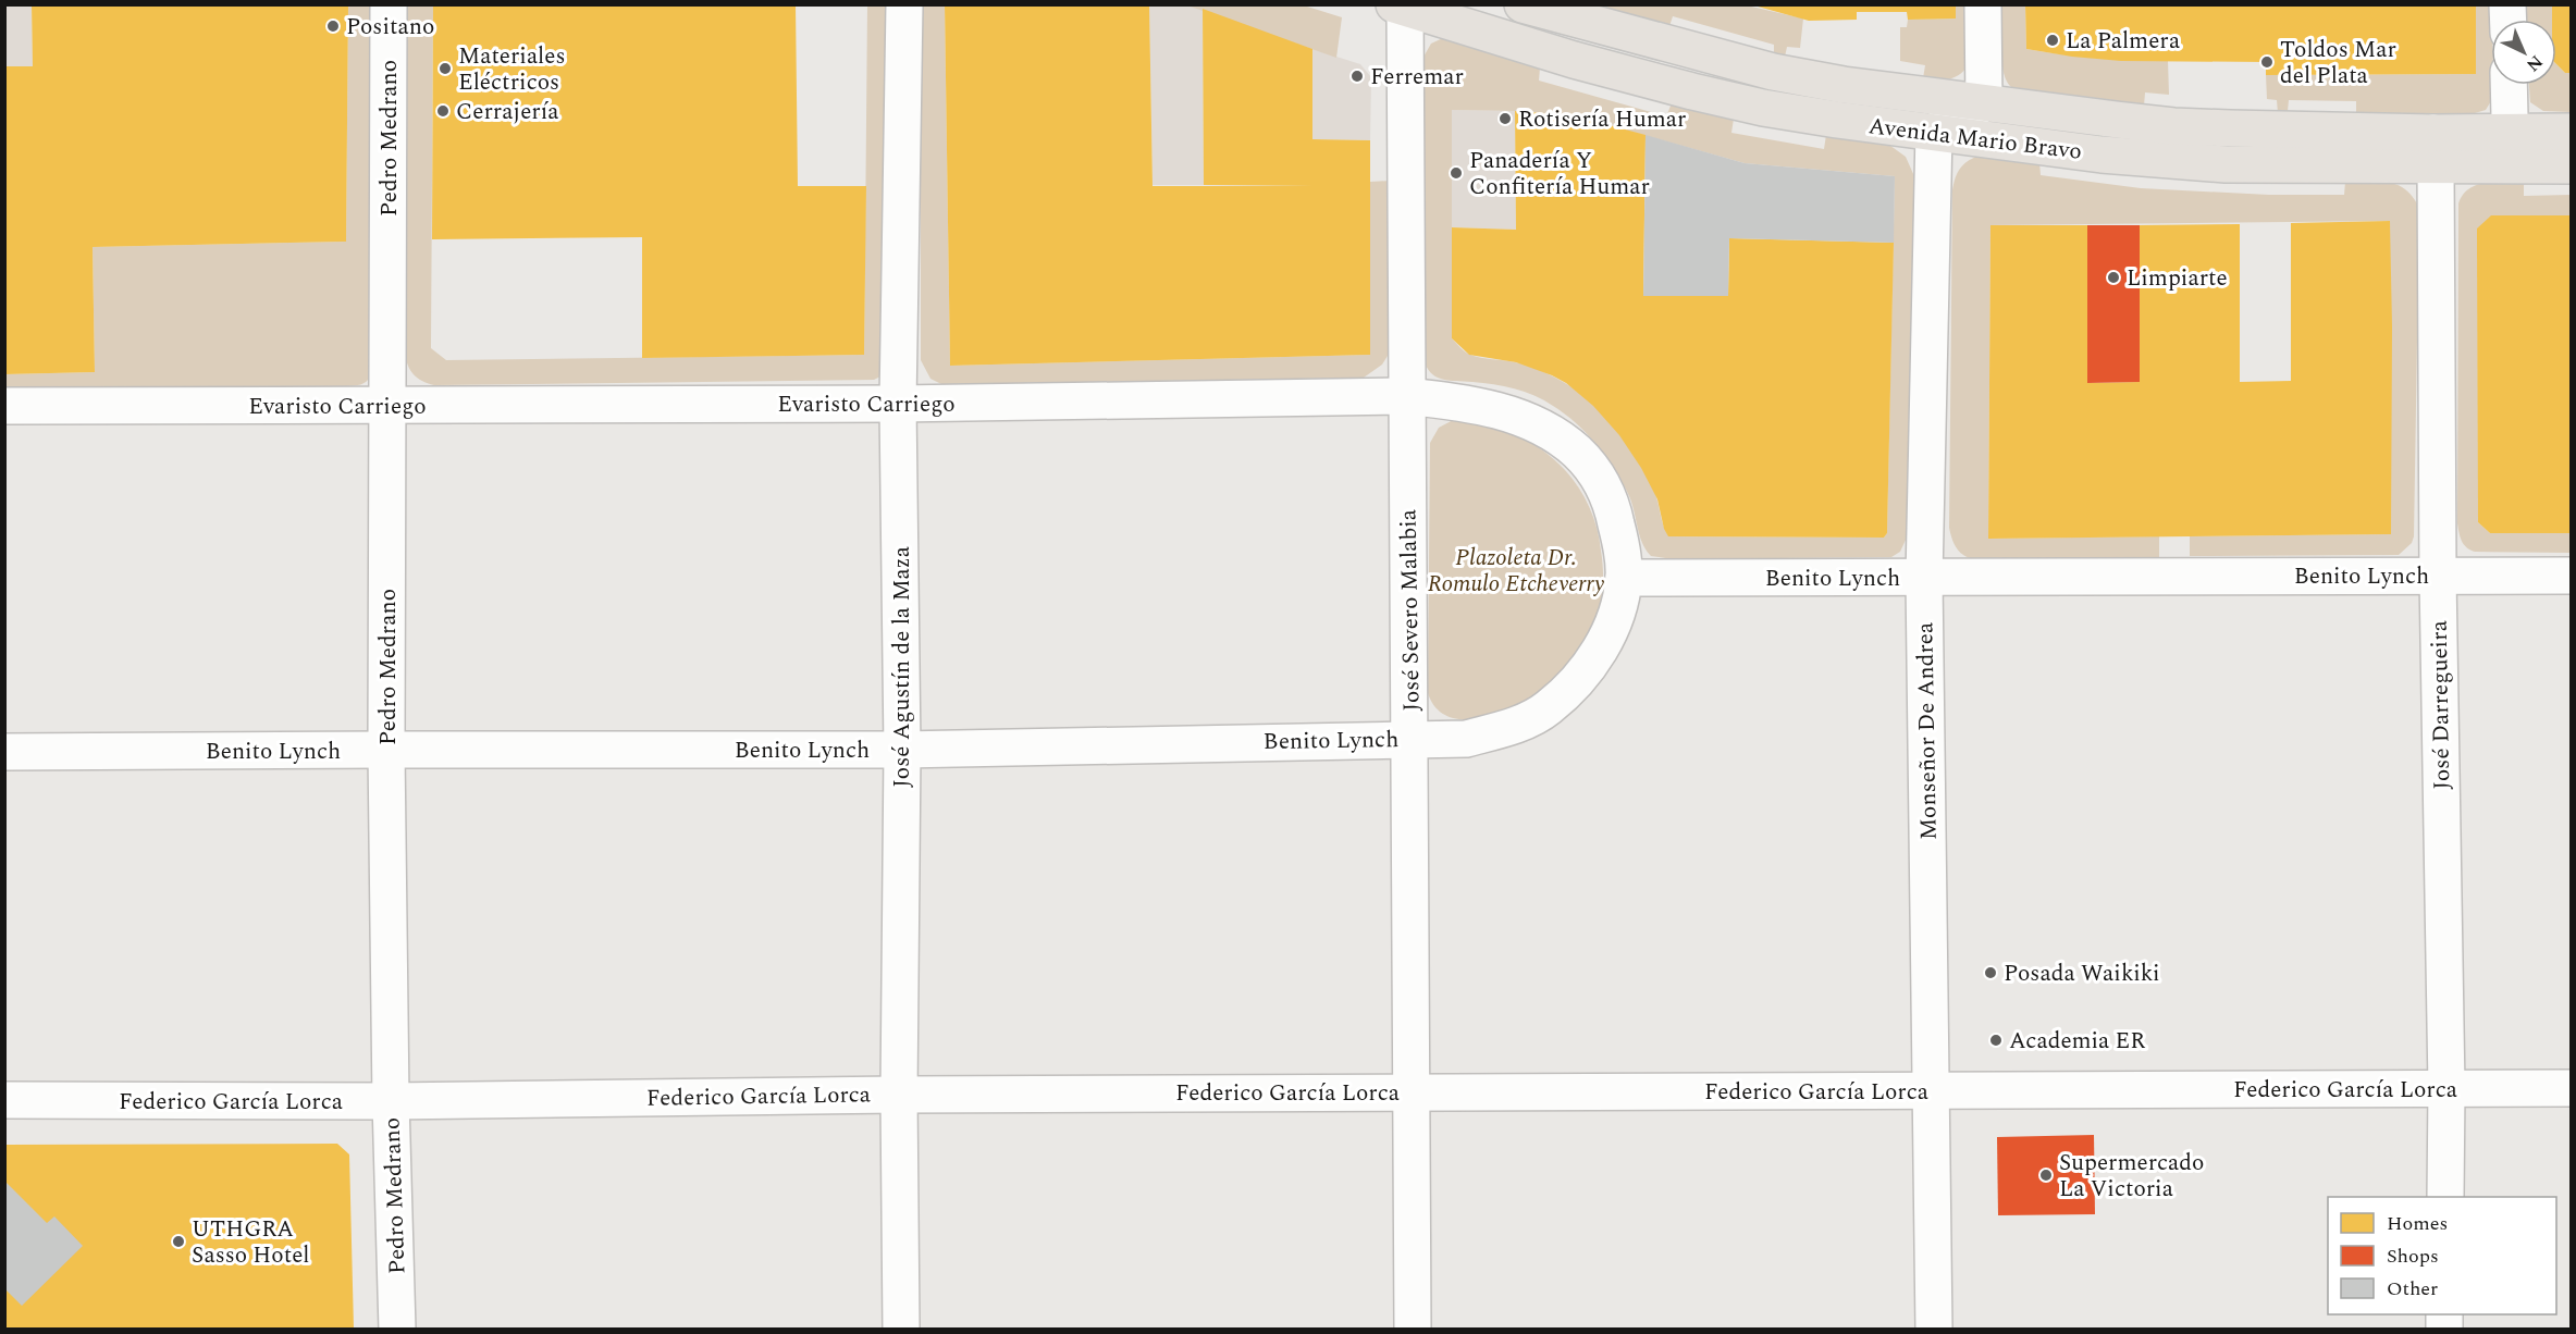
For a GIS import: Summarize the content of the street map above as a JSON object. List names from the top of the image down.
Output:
{
  "streets": {
    "main road": ["Avenida Mario Bravo"],
    "street": [
      "Pedro Medrano",
      "Evaristo Carriego",
      "Benito Lynch",
      "José Severo Malabia",
      "José Agustín de la Maza",
      "José Darregueira",
      "Monseñor De Andrea",
      "Federico García Lorca"
    ]
  },
  "crossings": [
    ["Pedro Medrano", "Evaristo Carriego"],
    ["Pedro Medrano", "Benito Lynch"],
    ["Pedro Medrano", "Federico García Lorca"],
    ["Avenida Mario Bravo", "José Severo Malabia"],
    ["Avenida Mario Bravo", "José Darregueira"],
    ["Avenida Mario Bravo", "Monseñor De Andrea"],
    ["Evaristo Carriego", "Benito Lynch"],
    ["Evaristo Carriego", "José Severo Malabia"],
    ["Evaristo Carriego", "José Agustín de la Maza"],
    ["Benito Lynch", "José Severo Malabia"],
    ["Benito Lynch", "José Agustín de la Maza"],
    ["Benito Lynch", "José Darregueira"],
    ["Benito Lynch", "Monseñor De Andrea"],
    ["José Severo Malabia", "Federico García Lorca"],
    ["José Agustín de la Maza", "Federico García Lorca"],
    ["José Darregueira", "Federico García Lorca"],
    ["Monseñor De Andrea", "Federico García Lorca"]
  ],
  "parks": ["Plazoleta Dr. Romulo Etcheverry"],
  "places": [
    "Positano",
    "La Palmera",
    "Toldos Mar del Plata",
    "Materiales Eléctricos",
    "Ferremar",
    "Cerrajería",
    "Rotisería Humar",
    "Panadería Y Confitería Humar",
    "Limpiarte",
    "Posada Waikiki",
    "Academia ER",
    "Supermercado La Victoria",
    "UTHGRA Sasso Hotel"
  ],
  "legend": ["Homes", "Shops", "Other"],
  "north": "bottom right"
}
